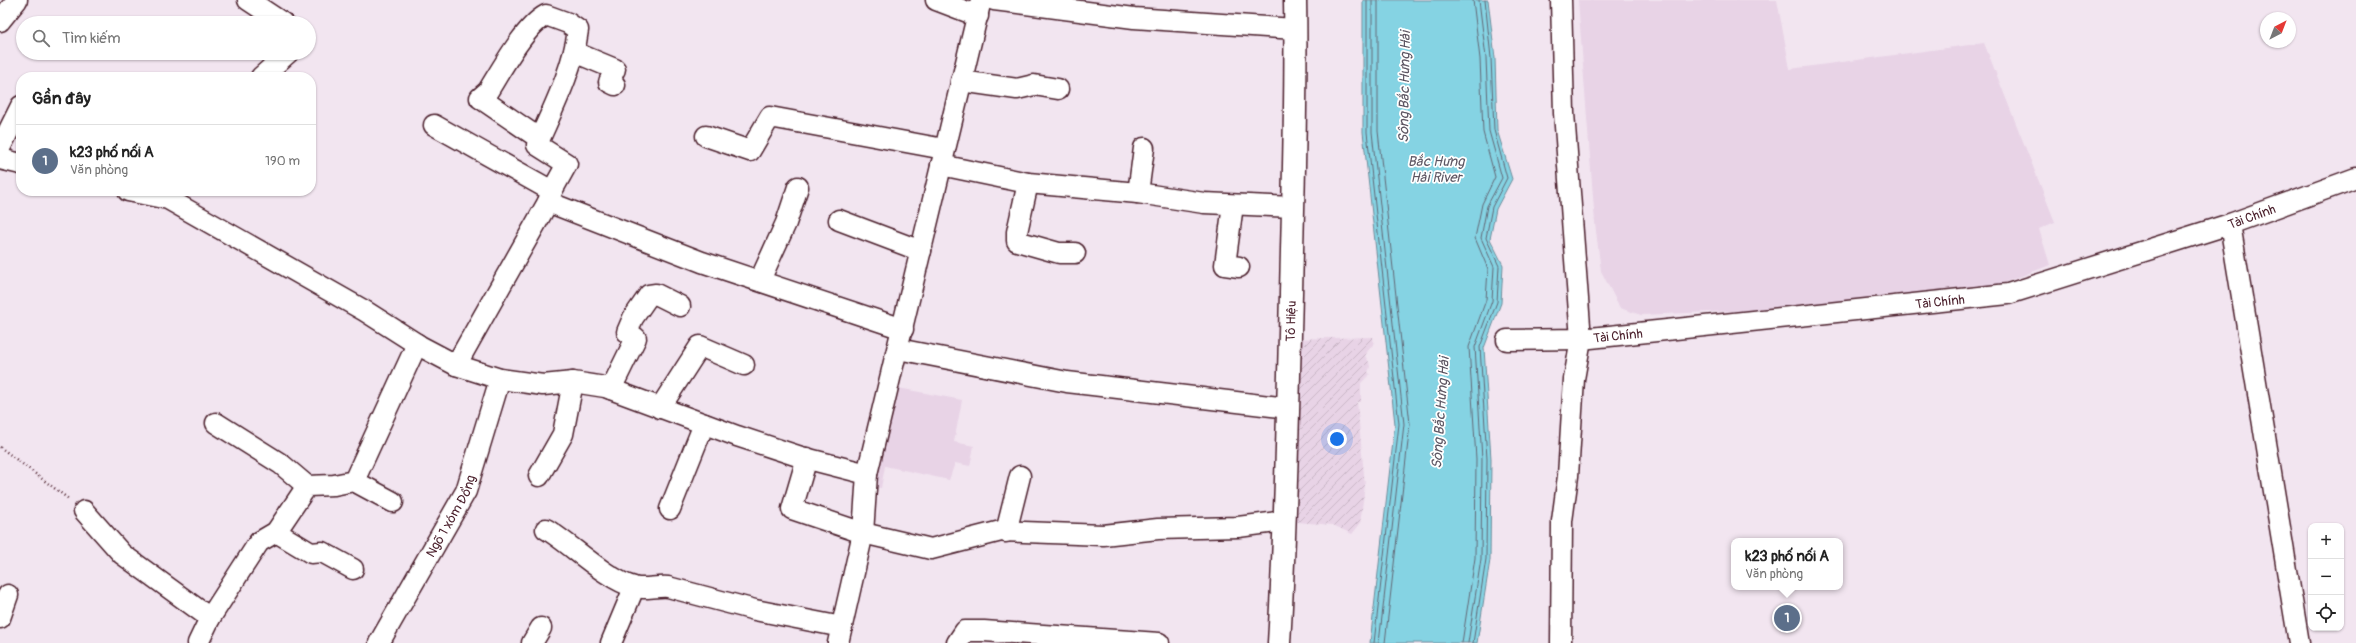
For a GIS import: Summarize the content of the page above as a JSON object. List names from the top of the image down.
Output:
{
  "streets": {
    "main road": ["Tô Hiệu"],
    "street": ["Tài Chính", "Ngõ 1 xóm Đồng"]
  },
  "water": ["Sông Bắc Hưng Hải", "Bắc Hưng Hải River"],
  "north": "top right",
  "page": {
    "search": "Tìm kiếm",
    "heading": "Gần đây",
    "list": [
      {
        "mark": "1",
        "name": "k23 phố nối A",
        "note": "Văn phòng",
        "value": "190 m"
      }
    ],
    "map_buttons": ["+", "−"],
    "popup": ["k23 phố nối A", "Văn phòng"],
    "pins": "1"
  }
}
